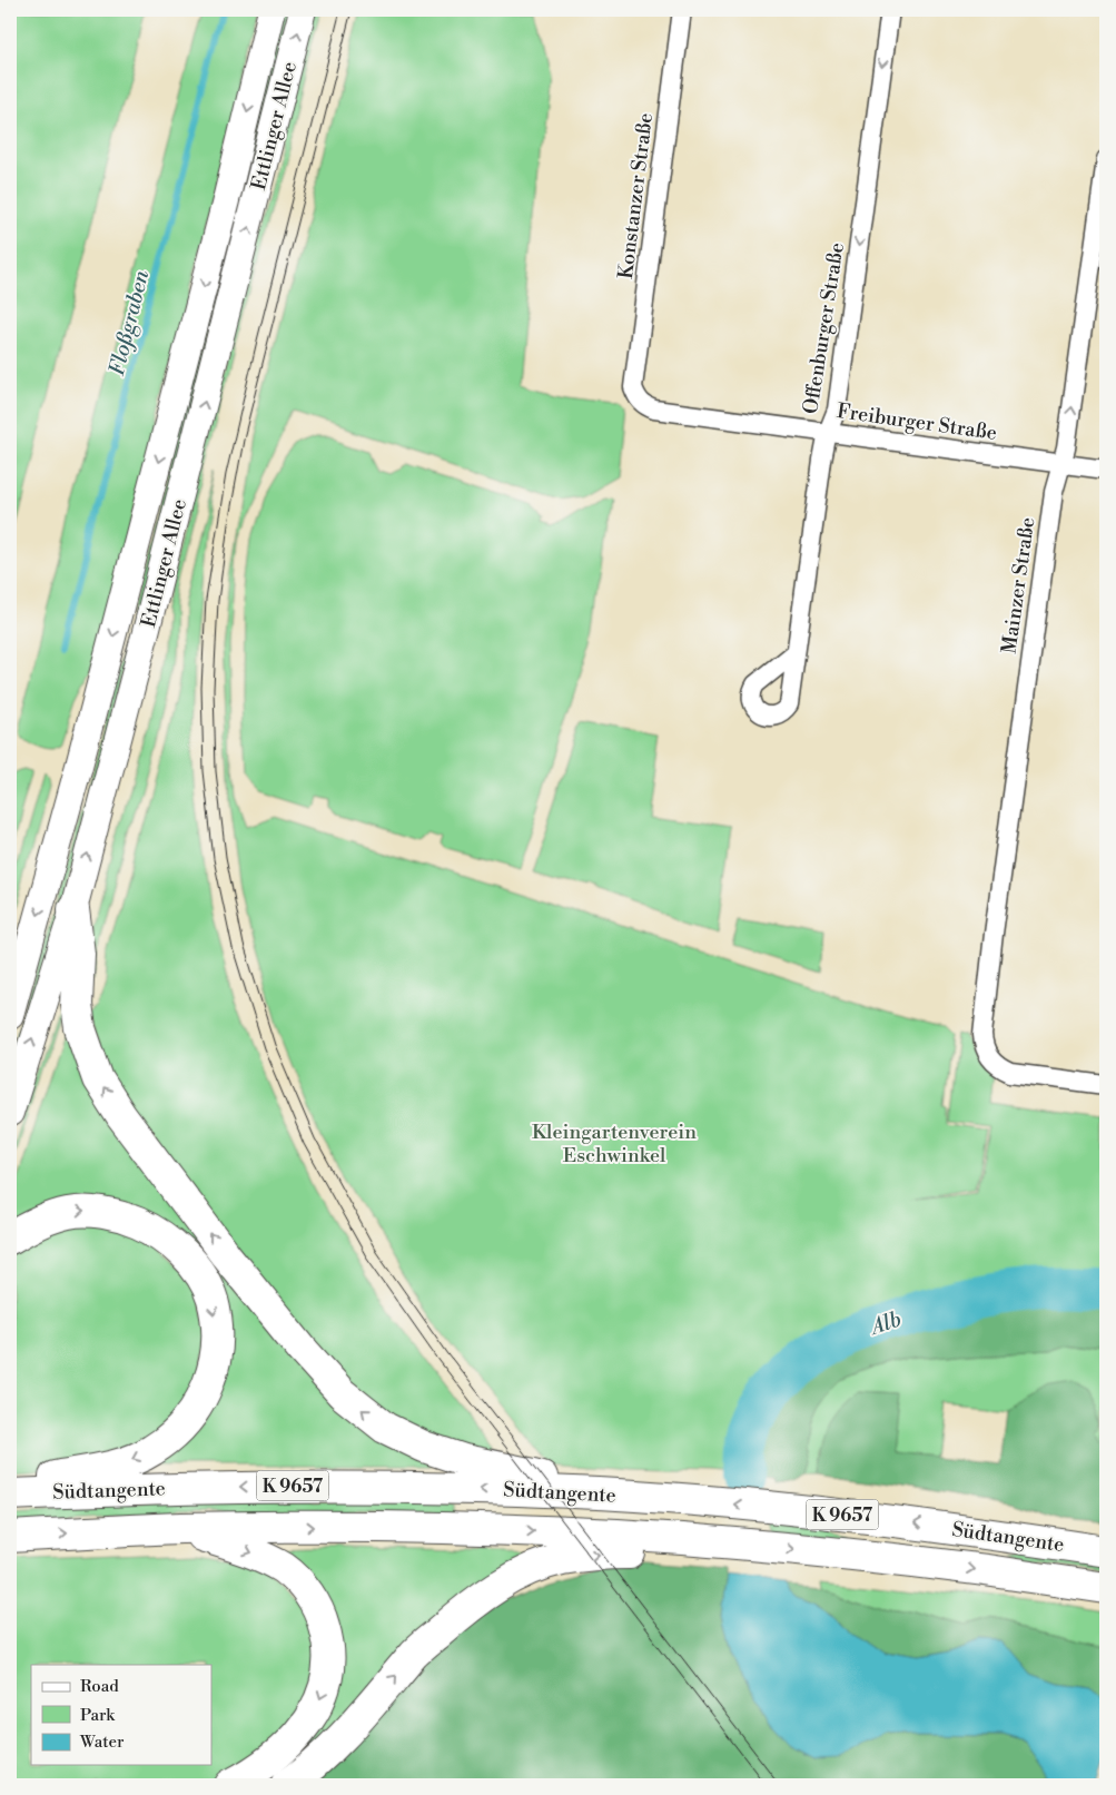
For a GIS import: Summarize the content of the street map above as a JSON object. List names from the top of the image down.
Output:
{
  "streets": {
    "highway": ["K 9657", "Südtangente"],
    "main road": ["Ettlinger Allee"],
    "street": [
      "Konstanzer Straße",
      "Offenburger Straße",
      "Freiburger Straße",
      "Mainzer Straße"
    ]
  },
  "crossings": [
    ["Konstanzer Straße", "Freiburger Straße"],
    ["Offenburger Straße", "Freiburger Straße"],
    ["Freiburger Straße", "Mainzer Straße"]
  ],
  "one_way": ["Offenburger Straße"],
  "water": ["Floßgraben", "Alb"],
  "parks": ["Kleingartenverein Eschwinkel"],
  "legend": ["Road", "Park", "Water"]
}
